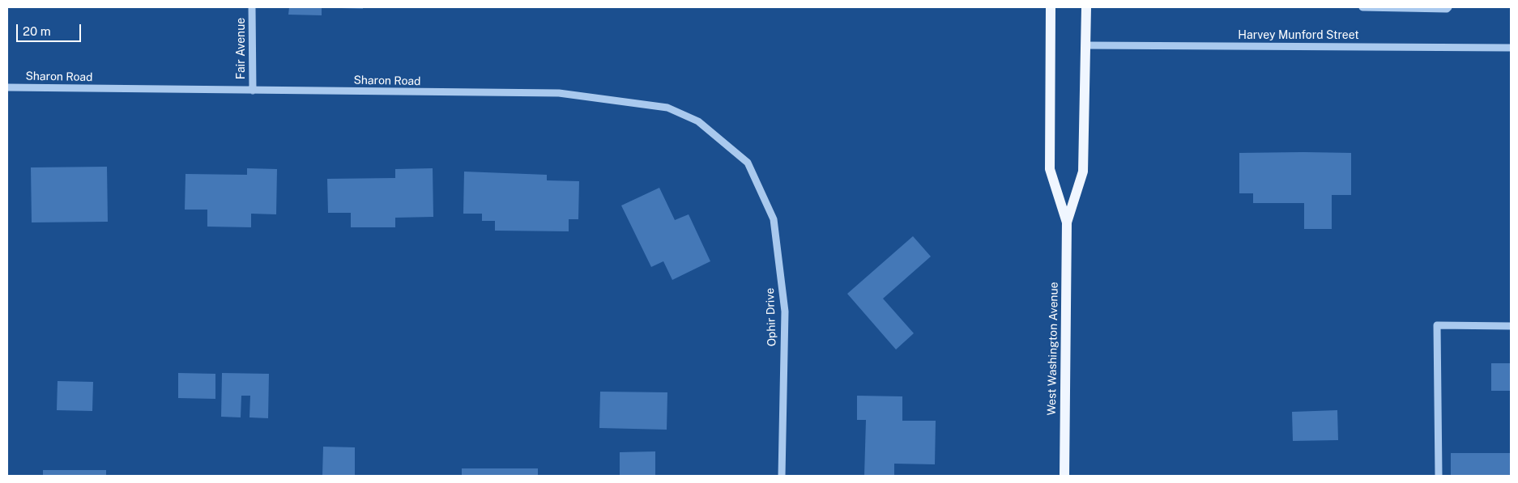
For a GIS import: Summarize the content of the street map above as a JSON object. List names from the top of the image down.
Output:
{
  "streets": {
    "main road": ["West Washington Avenue"],
    "street": [
      "Harvey Munford Street",
      "Fair Avenue",
      "Sharon Road",
      "Ophir Drive"
    ]
  },
  "crossings": [
    ["Harvey Munford Street", "West Washington Avenue"],
    ["Fair Avenue", "Sharon Road"],
    ["Sharon Road", "Ophir Drive"]
  ],
  "scale_bar": "20 m"
}
